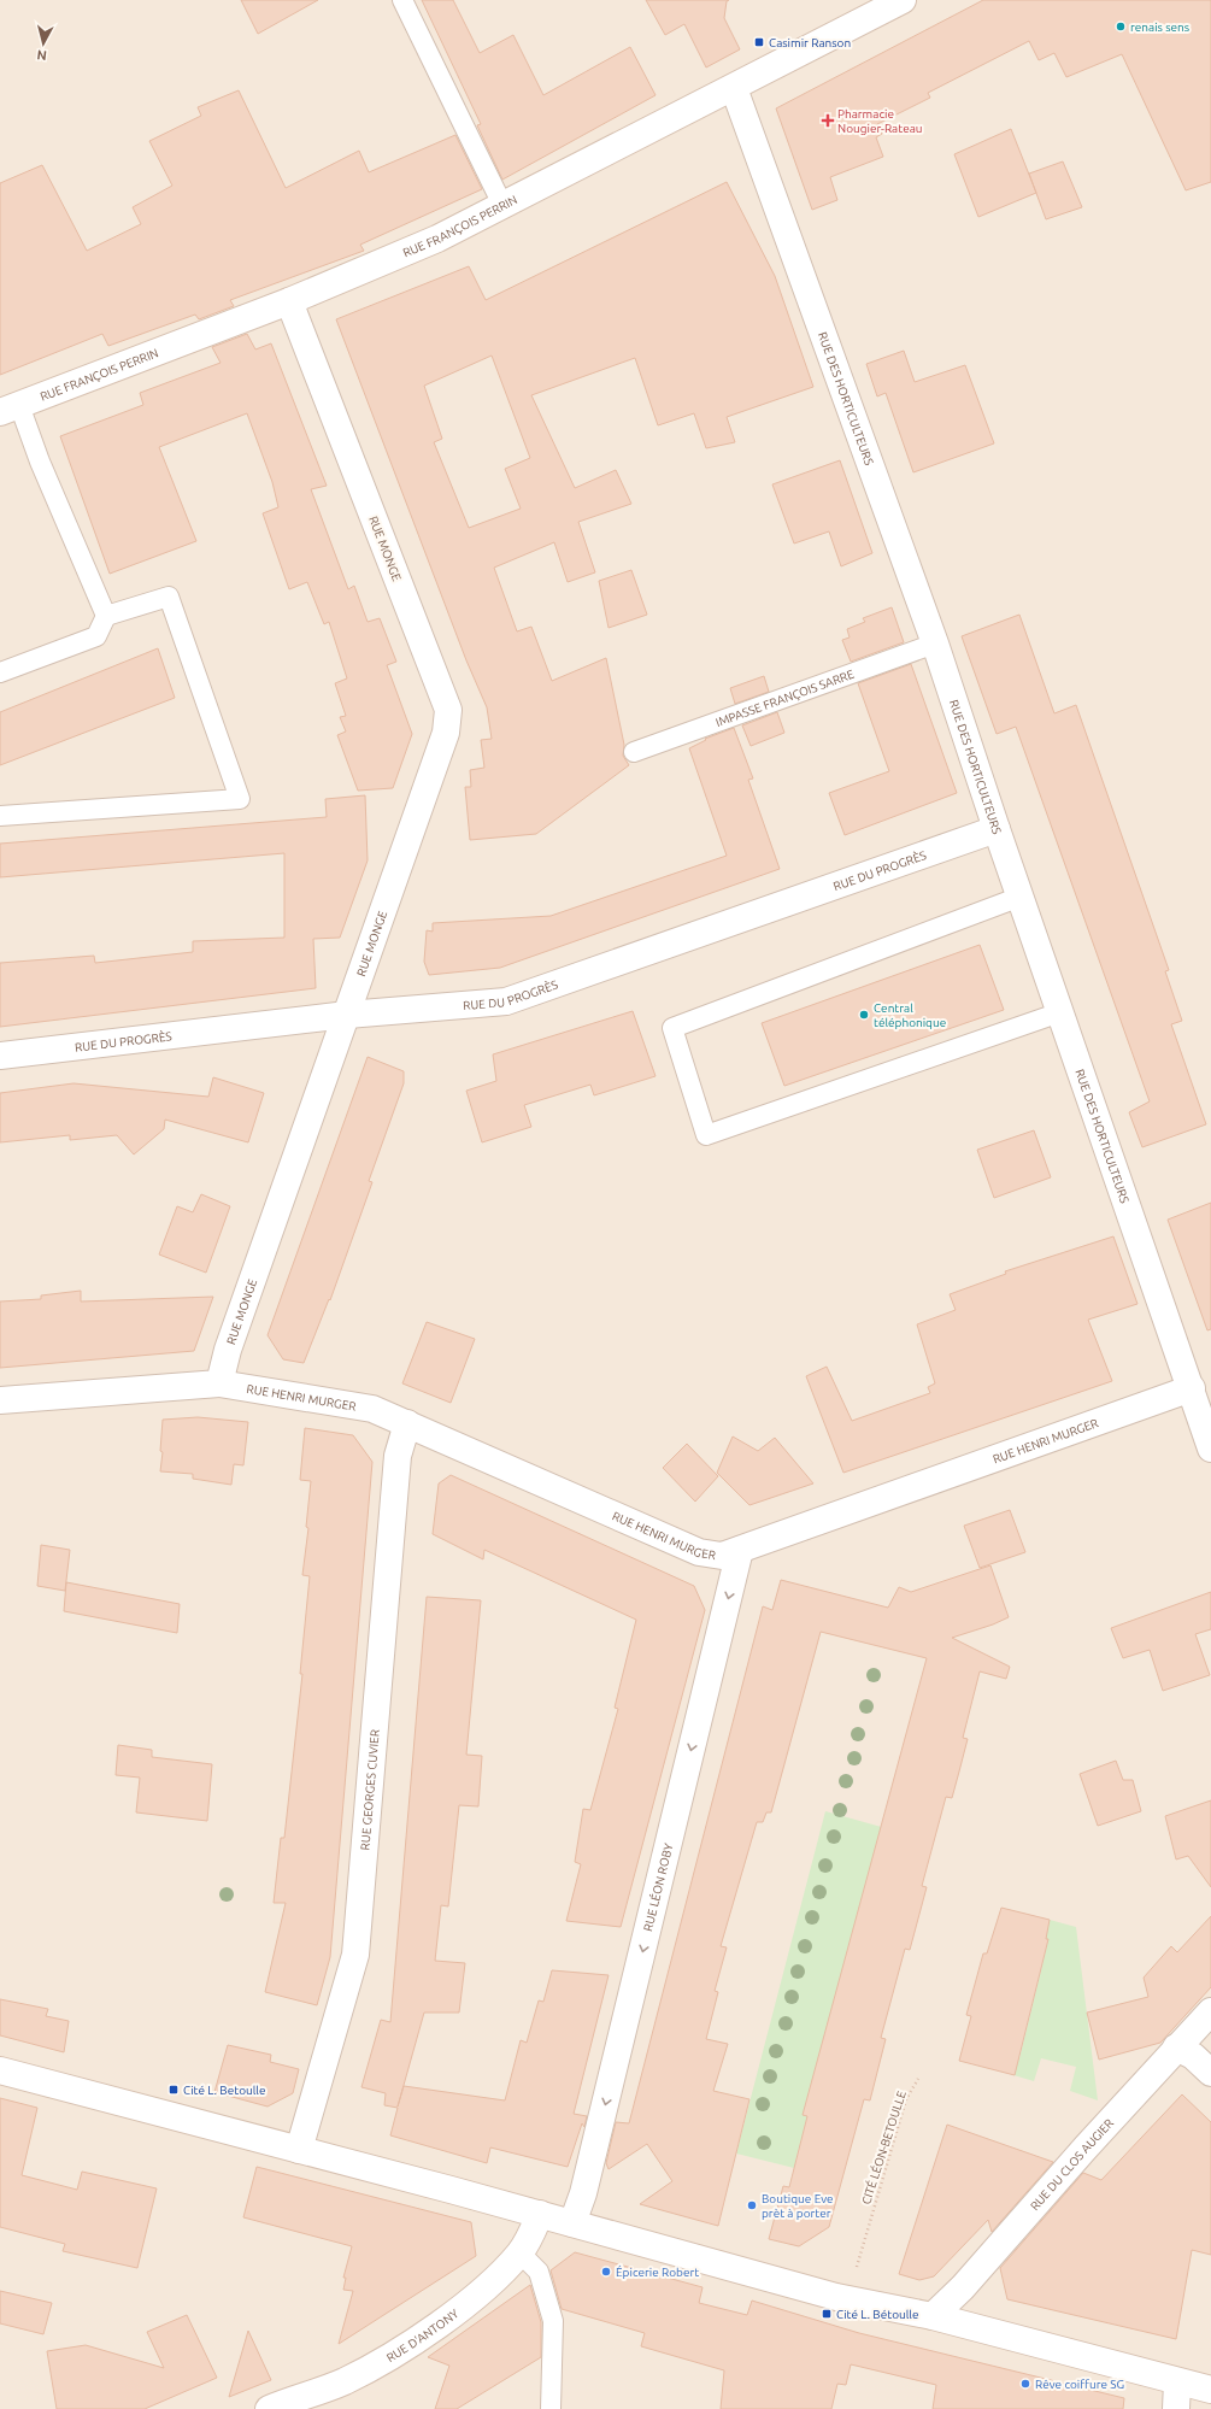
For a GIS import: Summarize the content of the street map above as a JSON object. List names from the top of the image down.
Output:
{
  "streets": {
    "street": [
      "RUE FRANÇOIS PERRIN",
      "RUE DES HORTICULTEURS",
      "RUE MONGE",
      "RUE DU PROGRÈS",
      "RUE HENRI MURGER",
      "RUE GEORGES CUVIER",
      "RUE LÉON ROBY",
      "RUE DU CLOS AUGIER",
      "RUE D'ANTONY"
    ],
    "lane": ["IMPASSE FRANÇOIS SARRE"],
    "path": ["CITÉ LÉON-BETOULLE"]
  },
  "crossings": [
    ["RUE FRANÇOIS PERRIN", "RUE DES HORTICULTEURS"],
    ["RUE FRANÇOIS PERRIN", "RUE MONGE"],
    ["RUE DES HORTICULTEURS", "IMPASSE FRANÇOIS SARRE"],
    ["RUE DES HORTICULTEURS", "RUE DU PROGRÈS"],
    ["RUE DES HORTICULTEURS", "RUE HENRI MURGER"],
    ["RUE MONGE", "RUE DU PROGRÈS"],
    ["RUE MONGE", "RUE HENRI MURGER"],
    ["RUE HENRI MURGER", "RUE GEORGES CUVIER"],
    ["RUE HENRI MURGER", "RUE LÉON ROBY"]
  ],
  "one_way": ["RUE LÉON ROBY"],
  "places": {
    "other": [
      "renais sens",
      "Central téléphonique",
      "Boutique Eve prèt à porter",
      "Épicerie Robert",
      "Rêve coiffure SG"
    ],
    "transit": ["Casimir Ranson", "Cité L. Betoulle", "Cité L. Bétoulle"],
    "health": ["Pharmacie Nougier-Rateau"]
  },
  "north": "bottom"
}
